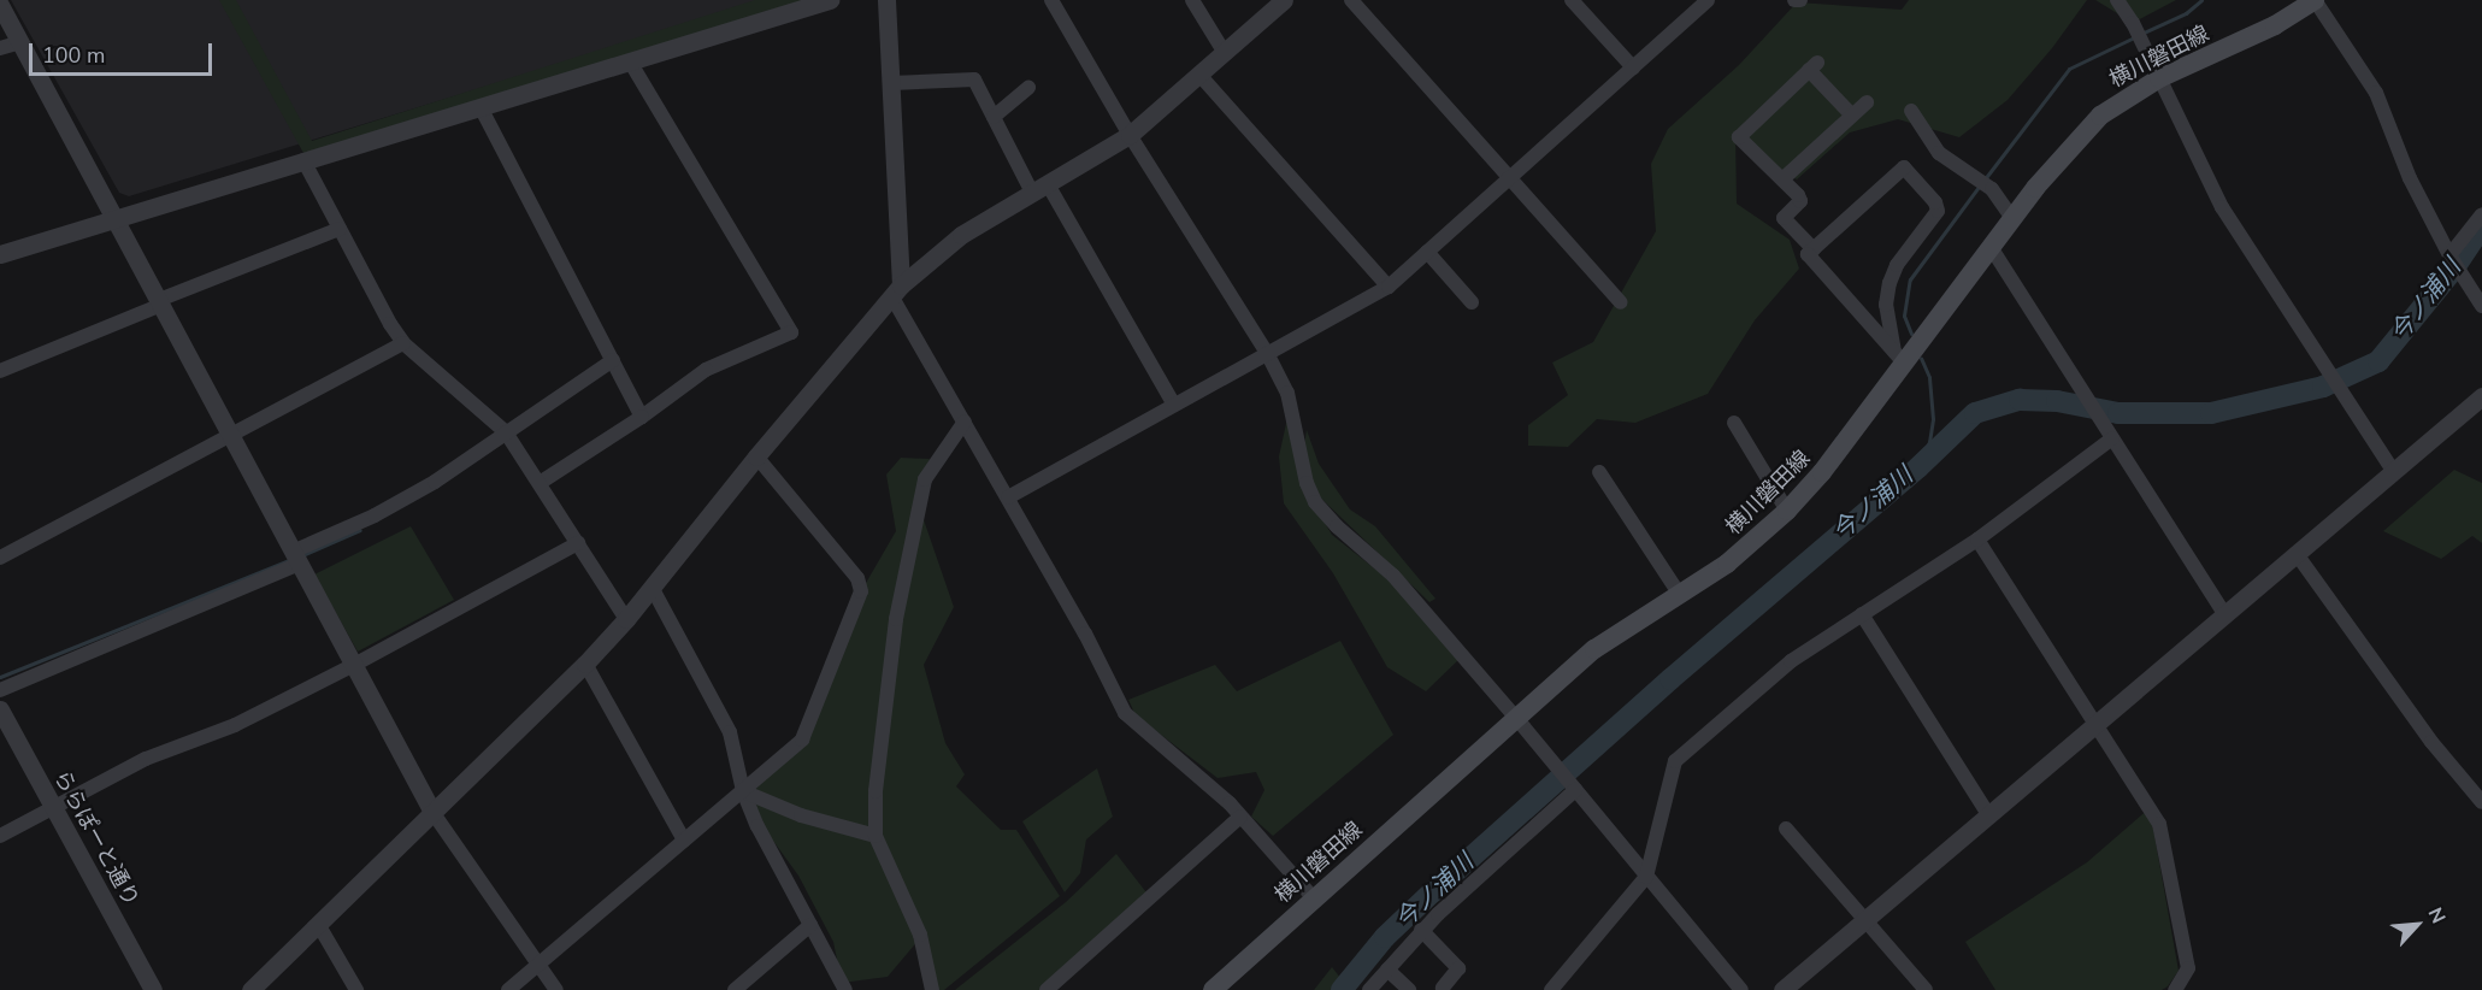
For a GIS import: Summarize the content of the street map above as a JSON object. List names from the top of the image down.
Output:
{
  "streets": {
    "main road": ["横川磐田線"],
    "street": ["ららぽーと通り"]
  },
  "water": ["今ノ浦川"],
  "scale_bar": "100 m",
  "north": "top right"
}
